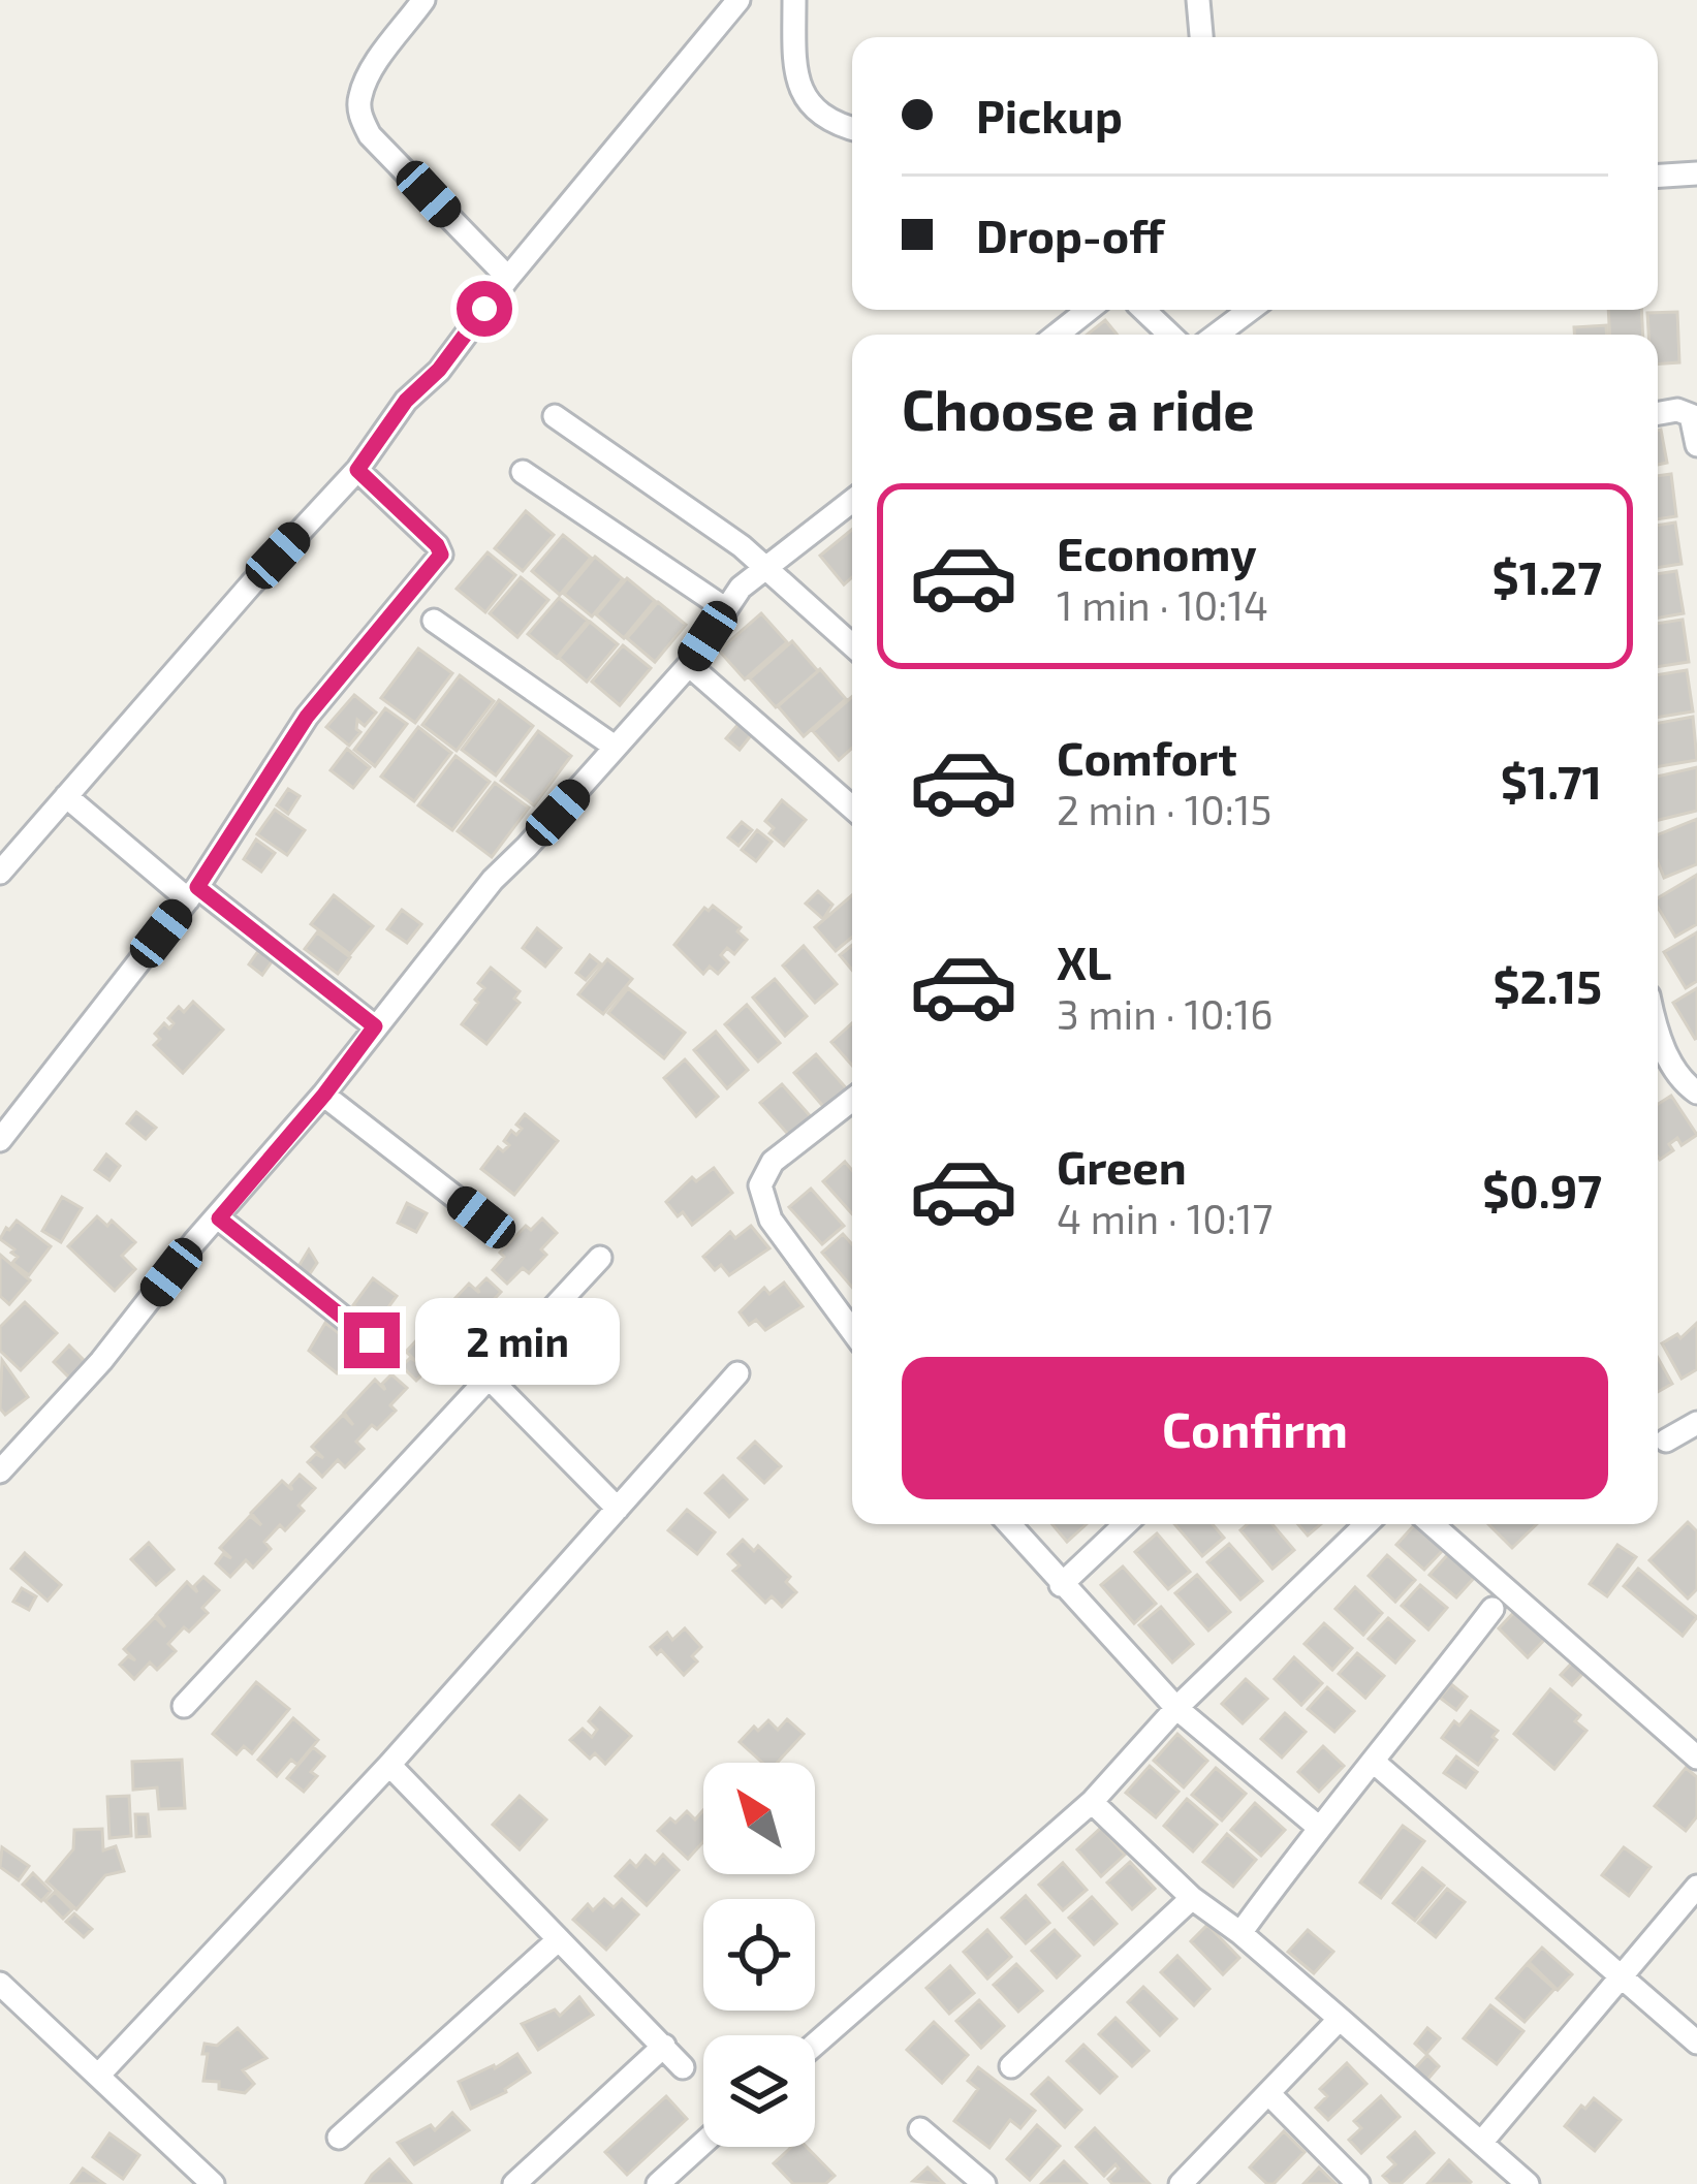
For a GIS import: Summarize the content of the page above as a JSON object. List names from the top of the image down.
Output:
{
  "north": "top left",
  "page": {
    "banner": ["Pickup", "Drop-off"],
    "heading": "Choose a ride",
    "list": [
      {
        "name": "Economy",
        "note": "1 min · 10:14",
        "value": "$1.27"
      },
      {
        "name": "Comfort",
        "note": "2 min · 10:15",
        "value": "$1.71"
      },
      {
        "name": "XL",
        "note": "3 min · 10:16",
        "value": "$2.15"
      },
      {
        "name": "Green",
        "note": "4 min · 10:17",
        "value": "$0.97"
      }
    ],
    "bubble": "2 min",
    "buttons": "Confirm"
  }
}
